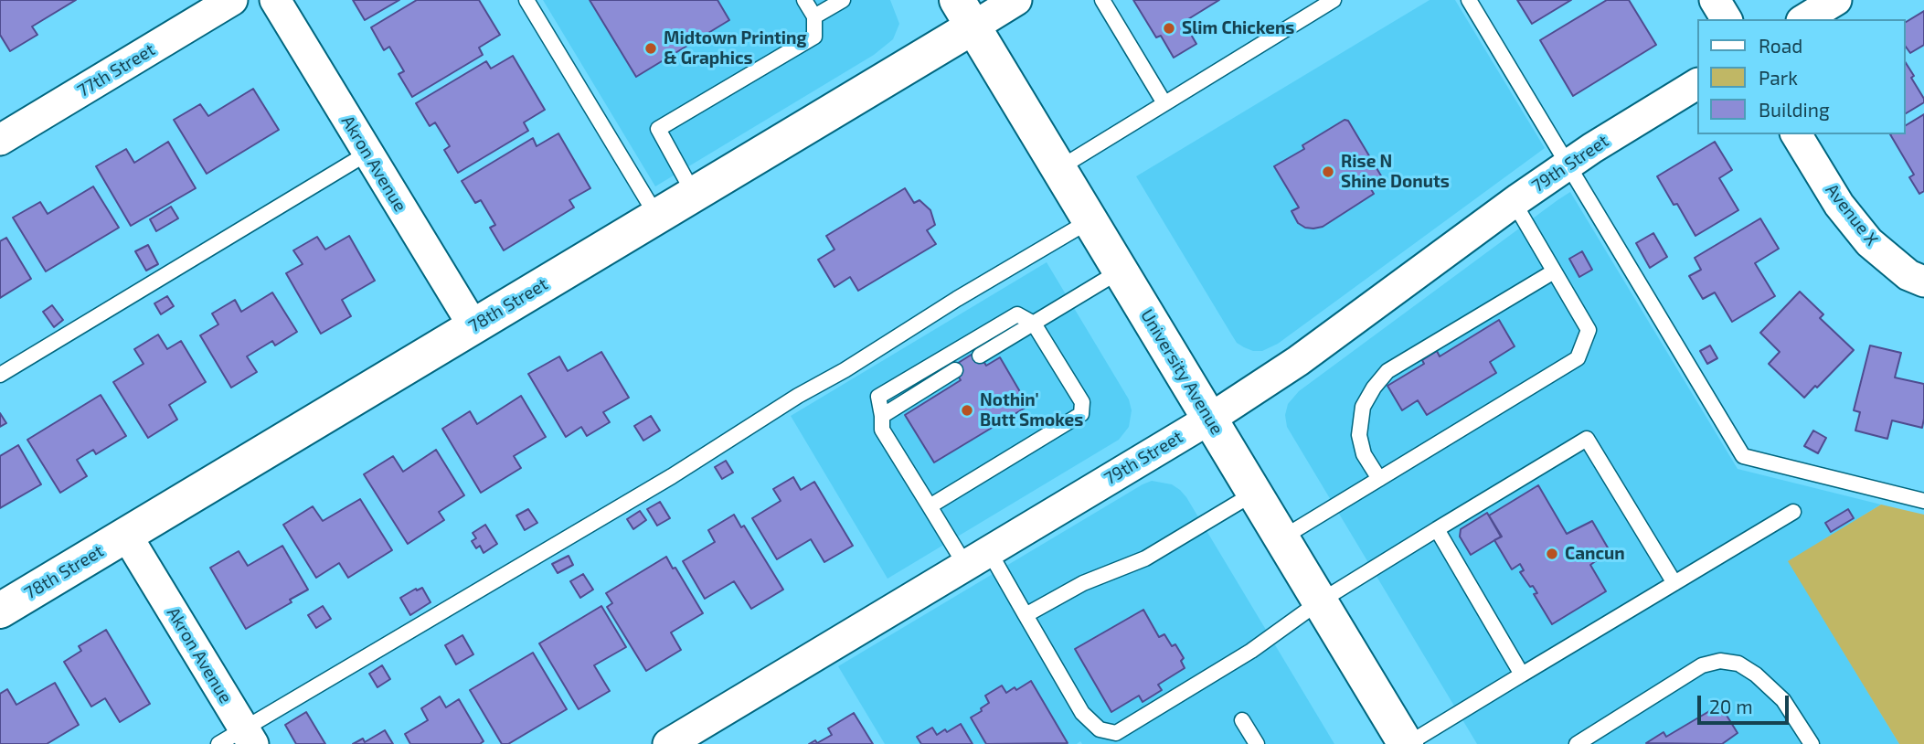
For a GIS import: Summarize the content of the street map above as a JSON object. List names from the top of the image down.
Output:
{
  "streets": {
    "street": [
      "77th Street",
      "Akron Avenue",
      "79th Street",
      "Avenue X",
      "78th Street",
      "University Avenue"
    ]
  },
  "crossings": [
    ["Akron Avenue", "78th Street"],
    ["79th Street", "University Avenue"],
    ["78th Street", "University Avenue"]
  ],
  "places": [
    "Slim Chickens",
    "Midtown Printing & Graphics",
    "Rise N Shine Donuts",
    "Nothin' Butt Smokes",
    "Cancun"
  ],
  "legend": ["Road", "Park", "Building"],
  "scale_bar": "20 m"
}
